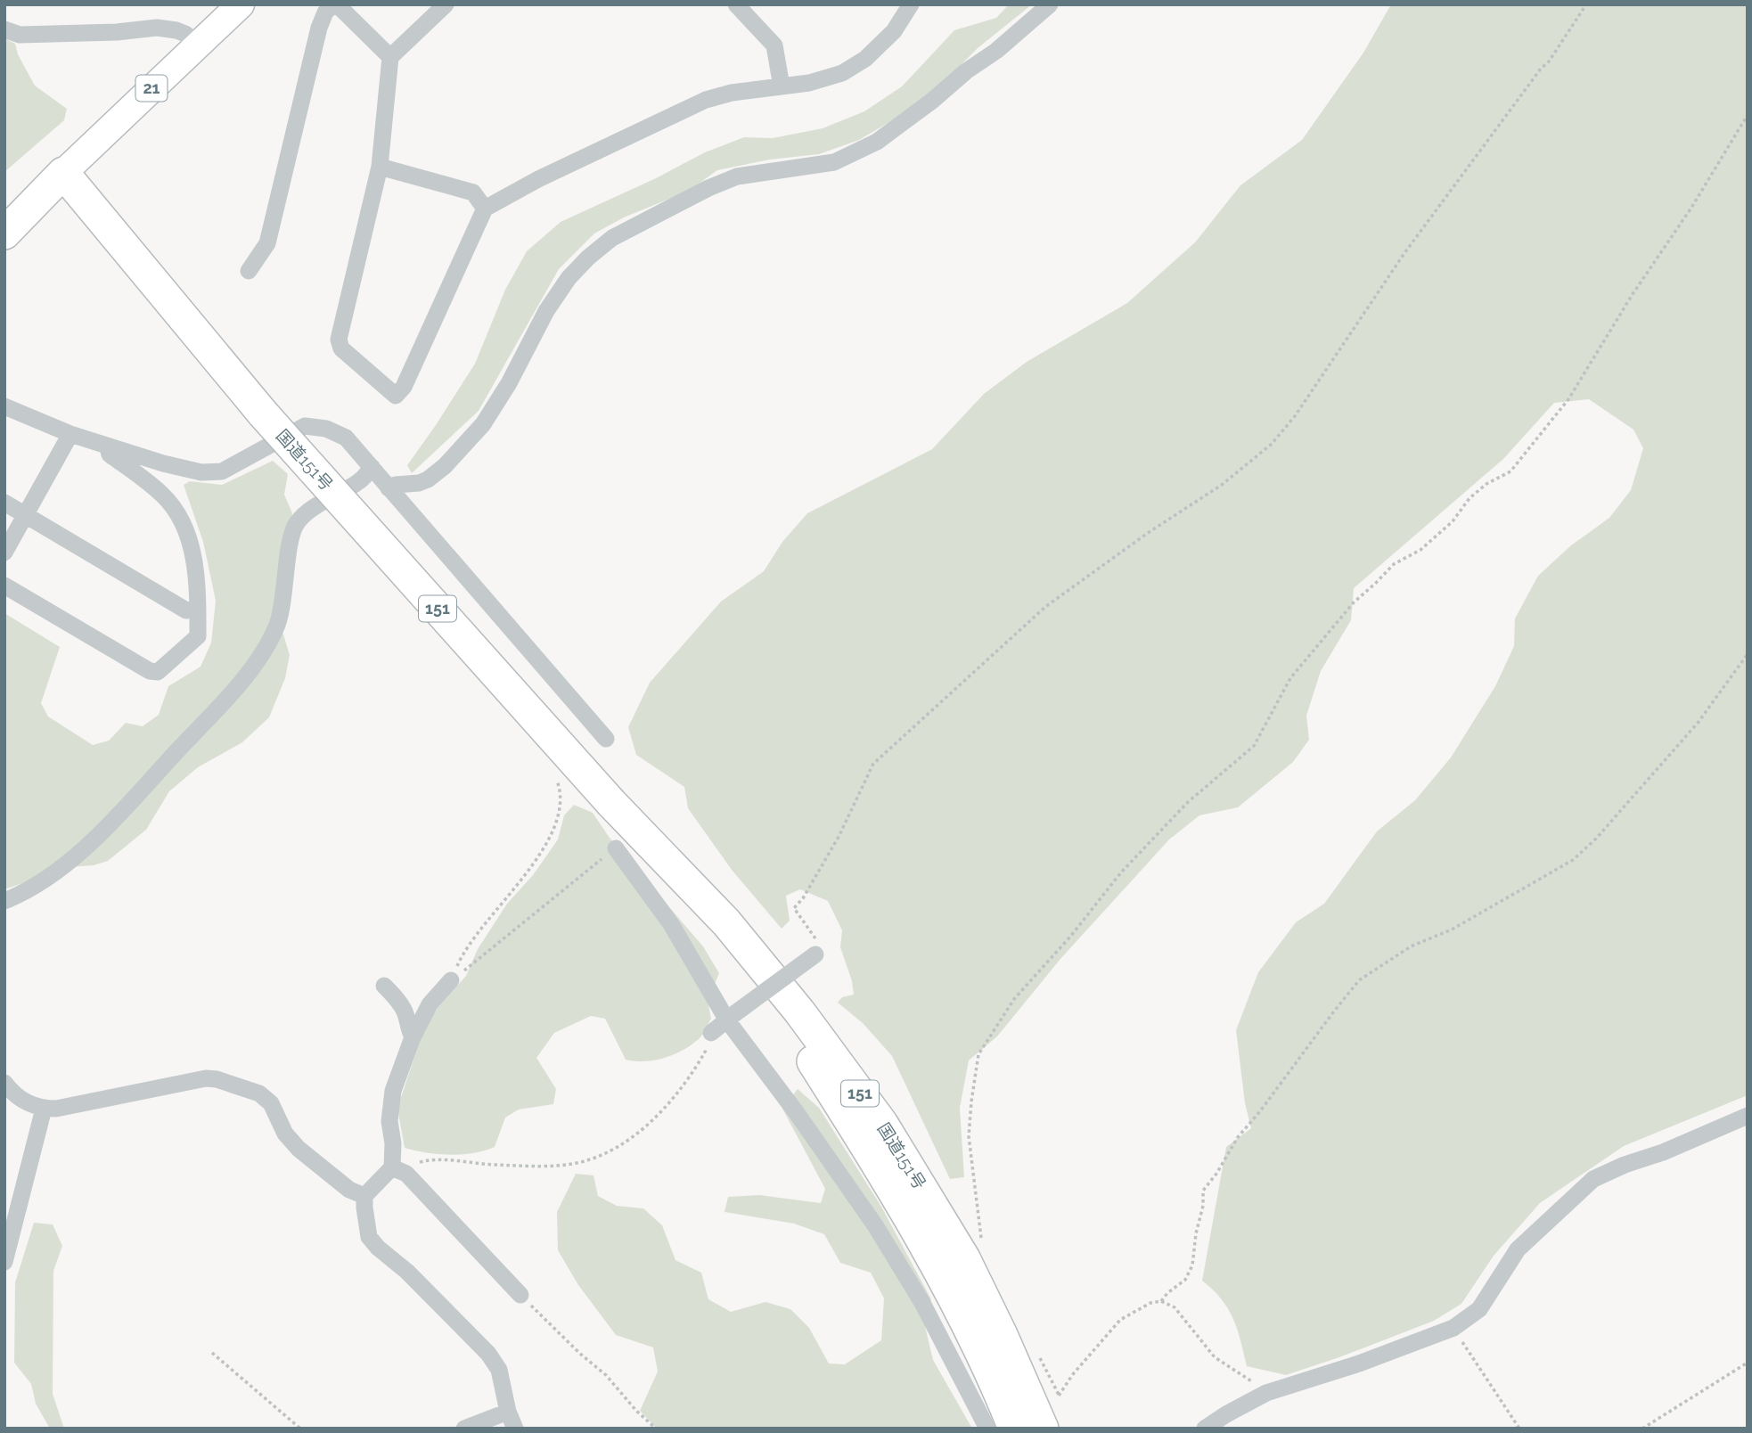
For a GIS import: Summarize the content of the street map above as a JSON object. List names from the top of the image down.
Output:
{
  "streets": {
    "highway": ["国道151号", "151"],
    "main road": ["21"]
  },
  "crossings": [
    ["21", "国道151号"]
  ]
}
